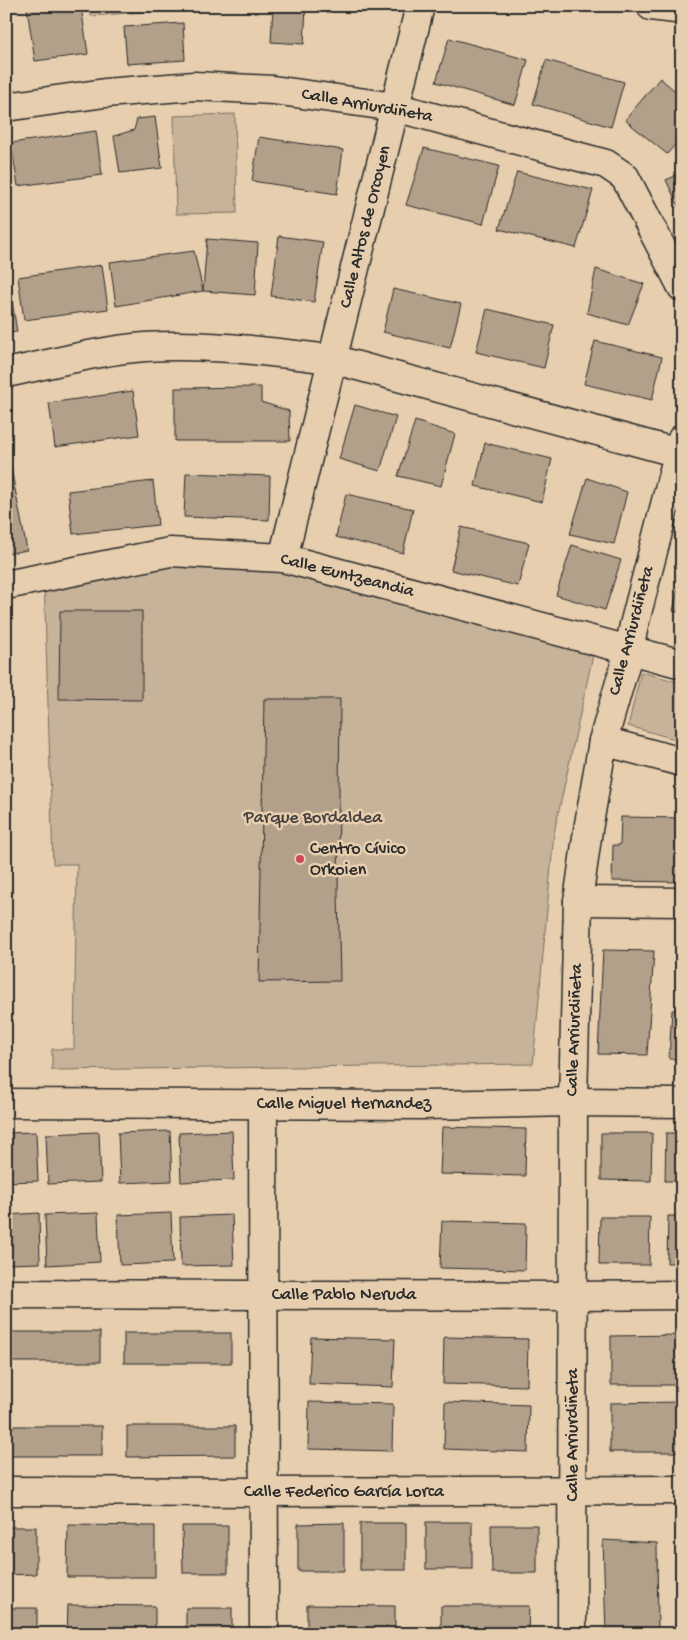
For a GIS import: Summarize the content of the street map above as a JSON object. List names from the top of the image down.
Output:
{
  "streets": {
    "street": [
      "Calle Arriurdiñeta",
      "Calle Altos de Orcoyen",
      "Calle Euntzeandia",
      "Calle Miguel Hernandez",
      "Calle Pablo Neruda",
      "Calle Federico García Lorca"
    ]
  },
  "crossings": [
    ["Calle Arriurdiñeta", "Calle Altos de Orcoyen"],
    ["Calle Arriurdiñeta", "Calle Euntzeandia"],
    ["Calle Arriurdiñeta", "Calle Miguel Hernandez"],
    ["Calle Arriurdiñeta", "Calle Pablo Neruda"],
    ["Calle Arriurdiñeta", "Calle Federico García Lorca"],
    ["Calle Altos de Orcoyen", "Calle Euntzeandia"]
  ],
  "parks": ["Parque Bordaldea"],
  "places": ["Centro Cívico Orkoien"]
}
